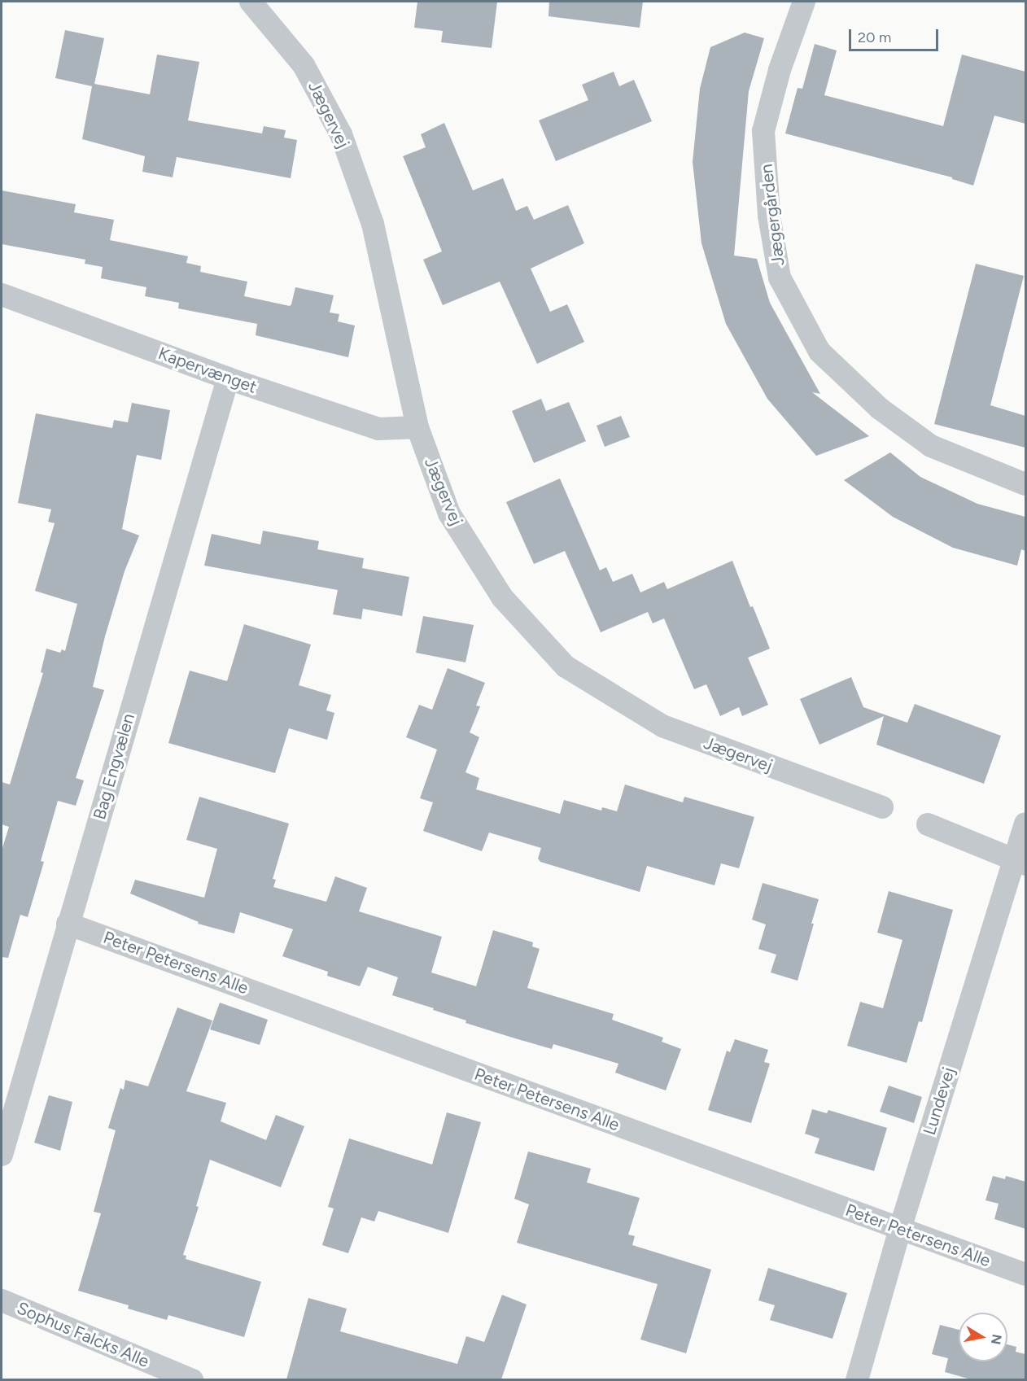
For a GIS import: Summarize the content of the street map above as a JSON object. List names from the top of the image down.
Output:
{
  "streets": {
    "street": [
      "Jægervej",
      "Jægergården",
      "Kapervænget",
      "Bag Engvælen",
      "Peter Petersens Alle",
      "Lundevej",
      "Sophus Falcks Alle"
    ]
  },
  "crossings": [
    ["Jægervej", "Kapervænget"],
    ["Kapervænget", "Bag Engvælen"],
    ["Bag Engvælen", "Peter Petersens Alle"],
    ["Peter Petersens Alle", "Lundevej"]
  ],
  "scale_bar": "20 m",
  "north": "right"
}
